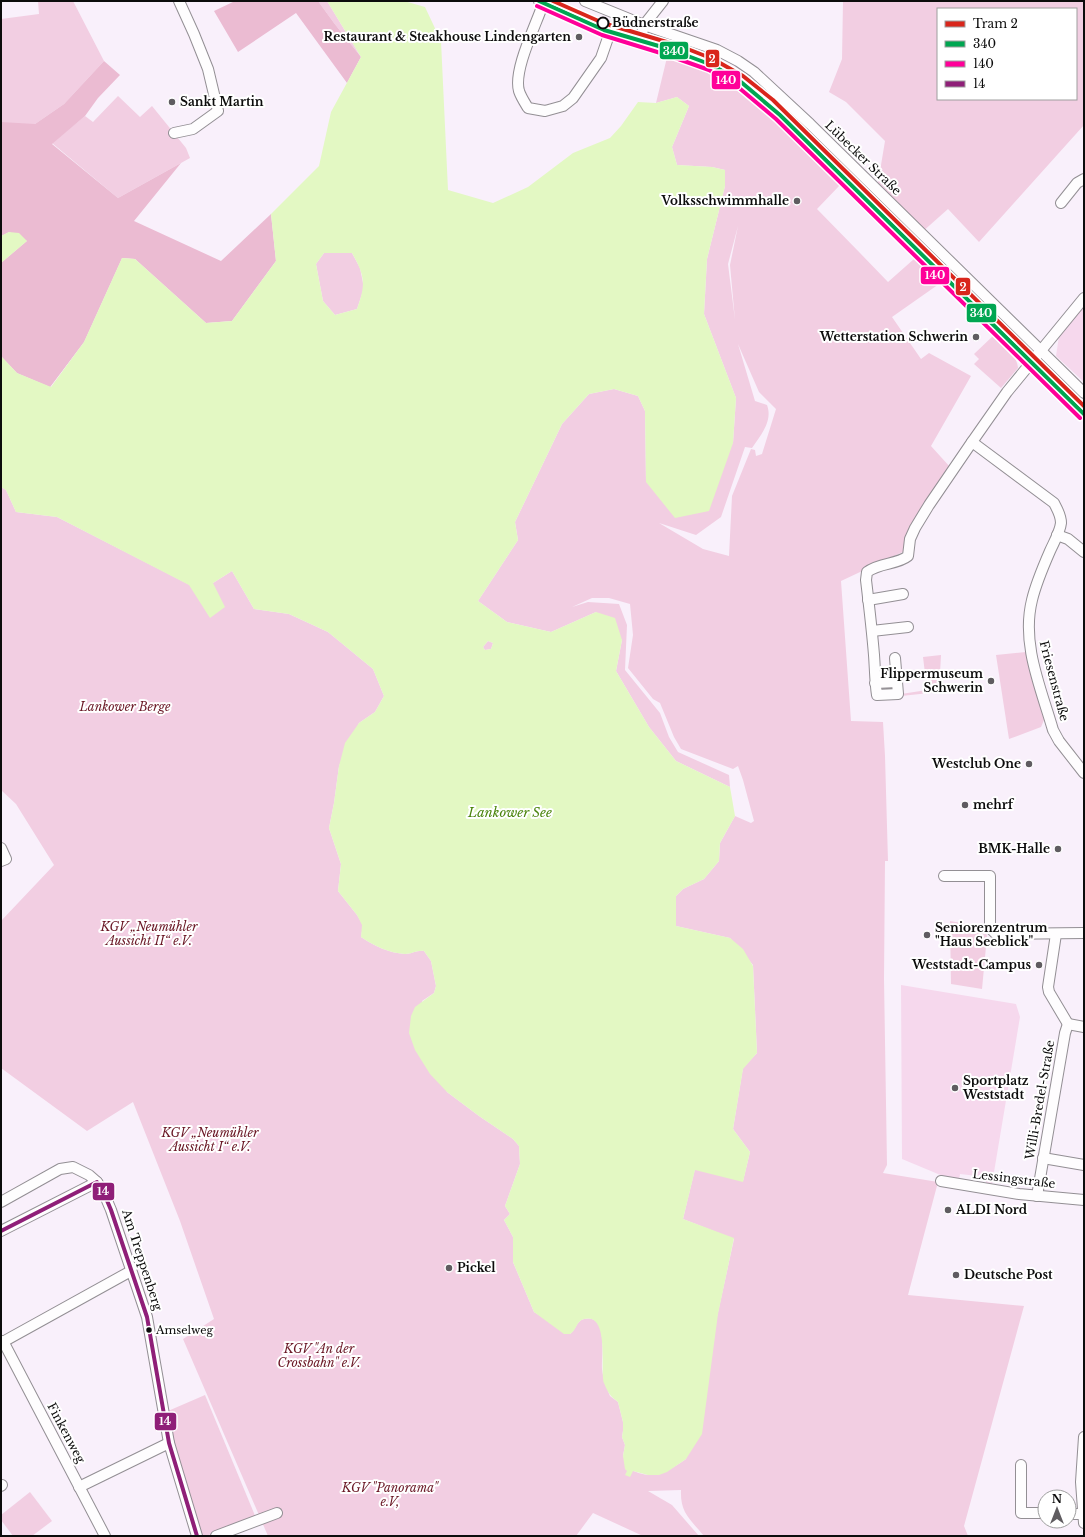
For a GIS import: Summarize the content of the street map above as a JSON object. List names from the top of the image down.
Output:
{
  "streets": {
    "street": [
      "Lübecker Straße",
      "Friesenstraße",
      "Willi-Bredel-Straße",
      "Lessingstraße",
      "Am Treppenberg",
      "Finkenweg"
    ]
  },
  "crossings": [
    ["Willi-Bredel-Straße", "Lessingstraße"]
  ],
  "water": ["Lankower See"],
  "parks": [
    "Lankower Berge",
    "KGV „Neumühler Aussicht II“ e.V.",
    "KGV „Neumühler Aussicht I“ e.V.",
    "KGV \"An der Crossbahn\" e.V.",
    "KGV \"Panorama\" e.V,"
  ],
  "places": [
    "Büdnerstraße",
    "Restaurant & Steakhouse Lindengarten",
    "Sankt Martin",
    "Volksschwimmhalle",
    "Wetterstation Schwerin",
    "Flippermuseum Schwerin",
    "Westclub One",
    "mehrf",
    "BMK-Halle",
    "Seniorenzentrum \"Haus Seeblick\"",
    "Weststadt-Campus",
    "Sportplatz Weststadt",
    "ALDI Nord",
    "Pickel",
    "Deutsche Post",
    "Amselweg"
  ],
  "lines": [
    "tram line 2",
    "transit line 340",
    "transit line 140",
    "transit line 14"
  ],
  "legend": [
    "Tram 2",
    "340",
    "140",
    "14"
  ],
  "north": "top"
}
